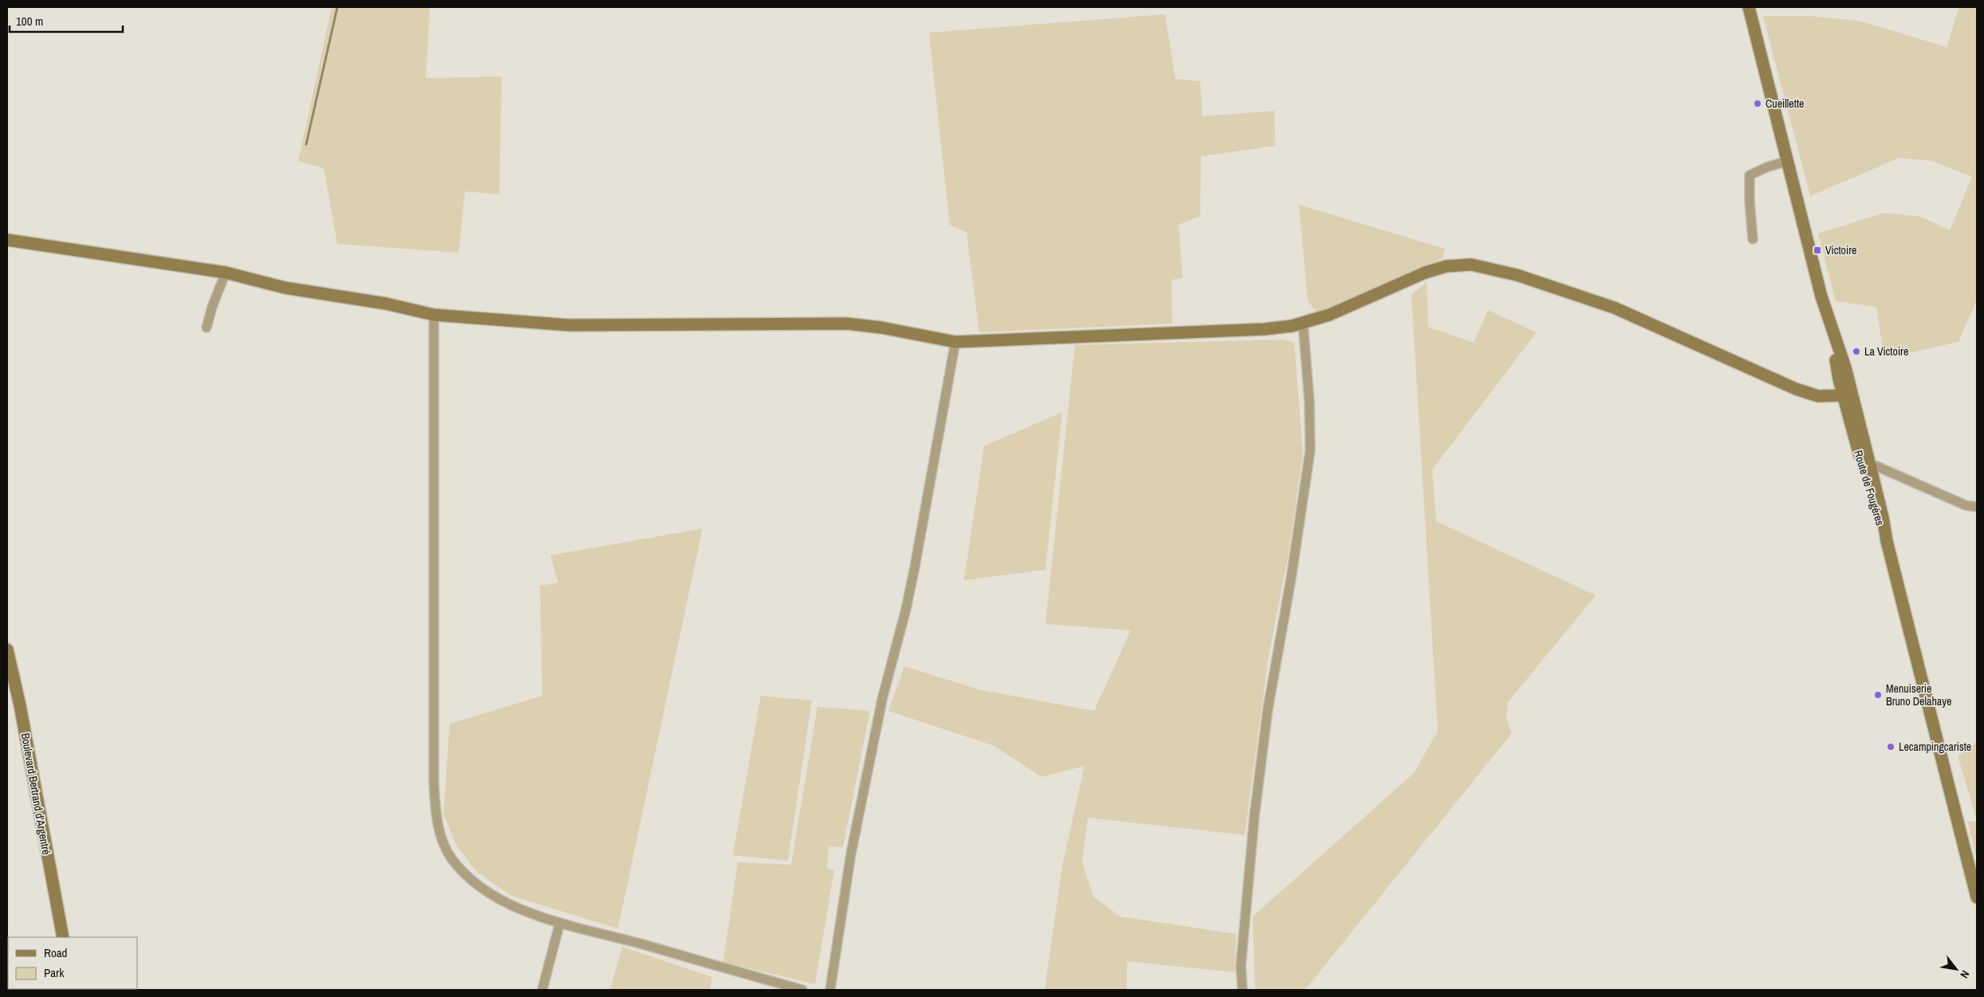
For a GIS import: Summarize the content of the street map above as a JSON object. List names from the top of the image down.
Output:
{
  "streets": {
    "street": ["Route de Fougères", "Boulevard Bertrand d'Argentré"]
  },
  "places": {
    "other": [
      "Cueillette",
      "La Victoire",
      "Menuiserie Bruno Delahaye",
      "Lecampingcariste"
    ],
    "transit": ["Victoire"]
  },
  "legend": ["Road", "Park"],
  "scale_bar": "100 m",
  "north": "bottom right"
}
